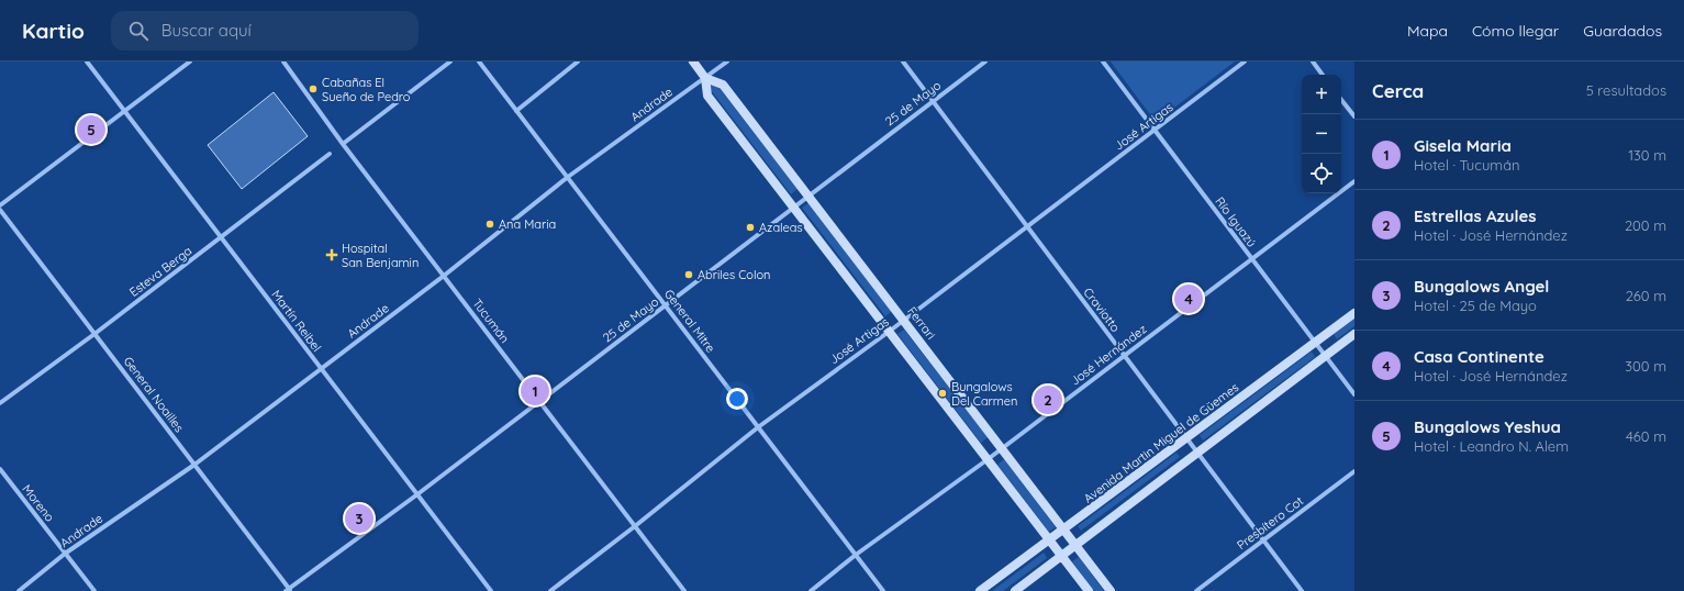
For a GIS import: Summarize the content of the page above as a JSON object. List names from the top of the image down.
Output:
{
  "streets": {
    "main road": ["Ferrari", "Avenida Martin Miguel de Güemes"],
    "street": [
      "25 de Mayo",
      "Andrade",
      "José Artigas",
      "Río Iguazú",
      "Esteva Berga",
      "Craviotto",
      "Martín Reibel",
      "Tucumán",
      "General Mitre",
      "José Hernández",
      "General Noailles",
      "Moreno",
      "Presbítero Cot"
    ]
  },
  "crossings": [
    ["25 de Mayo", "Craviotto"],
    ["25 de Mayo", "Martín Reibel"],
    ["25 de Mayo", "Tucumán"],
    ["25 de Mayo", "General Mitre"],
    ["25 de Mayo", "Ferrari"],
    ["25 de Mayo", "General Noailles"],
    ["Andrade", "Martín Reibel"],
    ["Andrade", "Tucumán"],
    ["Andrade", "General Mitre"],
    ["Andrade", "Ferrari"],
    ["Andrade", "General Noailles"],
    ["Andrade", "Moreno"],
    ["José Artigas", "Río Iguazú"],
    ["José Artigas", "Craviotto"],
    ["José Artigas", "Tucumán"],
    ["José Artigas", "General Mitre"],
    ["José Artigas", "Ferrari"],
    ["Río Iguazú", "José Hernández"],
    ["Río Iguazú", "Avenida Martin Miguel de Güemes"],
    ["Esteva Berga", "Martín Reibel"],
    ["Esteva Berga", "General Noailles"],
    ["Craviotto", "José Hernández"],
    ["Craviotto", "Avenida Martin Miguel de Güemes"],
    ["Craviotto", "Presbítero Cot"],
    ["General Mitre", "José Hernández"],
    ["Ferrari", "José Hernández"],
    ["Ferrari", "Avenida Martin Miguel de Güemes"]
  ],
  "places": {
    "other": [
      "Cabañas El Sueño de Pedro",
      "Ana Maria",
      "Azaleas",
      "Abriles Colon",
      "Bungalows Del Carmen"
    ],
    "health": ["Hospital San Benjamin"]
  },
  "page": {
    "header": "Kartio",
    "search": "Buscar aquí",
    "nav": ["Mapa", "Cómo llegar", "Guardados"],
    "heading": ["Cerca", "5 resultados"],
    "map_buttons": ["+", "−"],
    "pins": [
      "5",
      "4",
      "1",
      "2",
      "3"
    ],
    "list": [
      {
        "mark": "1",
        "name": "Gisela Maria",
        "note": "Hotel · Tucumán",
        "value": "130 m"
      },
      {
        "mark": "2",
        "name": "Estrellas Azules",
        "note": "Hotel · José Hernández",
        "value": "200 m"
      },
      {
        "mark": "3",
        "name": "Bungalows Angel",
        "note": "Hotel · 25 de Mayo",
        "value": "260 m"
      },
      {
        "mark": "4",
        "name": "Casa Continente",
        "note": "Hotel · José Hernández",
        "value": "300 m"
      },
      {
        "mark": "5",
        "name": "Bungalows Yeshua",
        "note": "Hotel · Leandro N. Alem",
        "value": "460 m"
      }
    ]
  }
}
